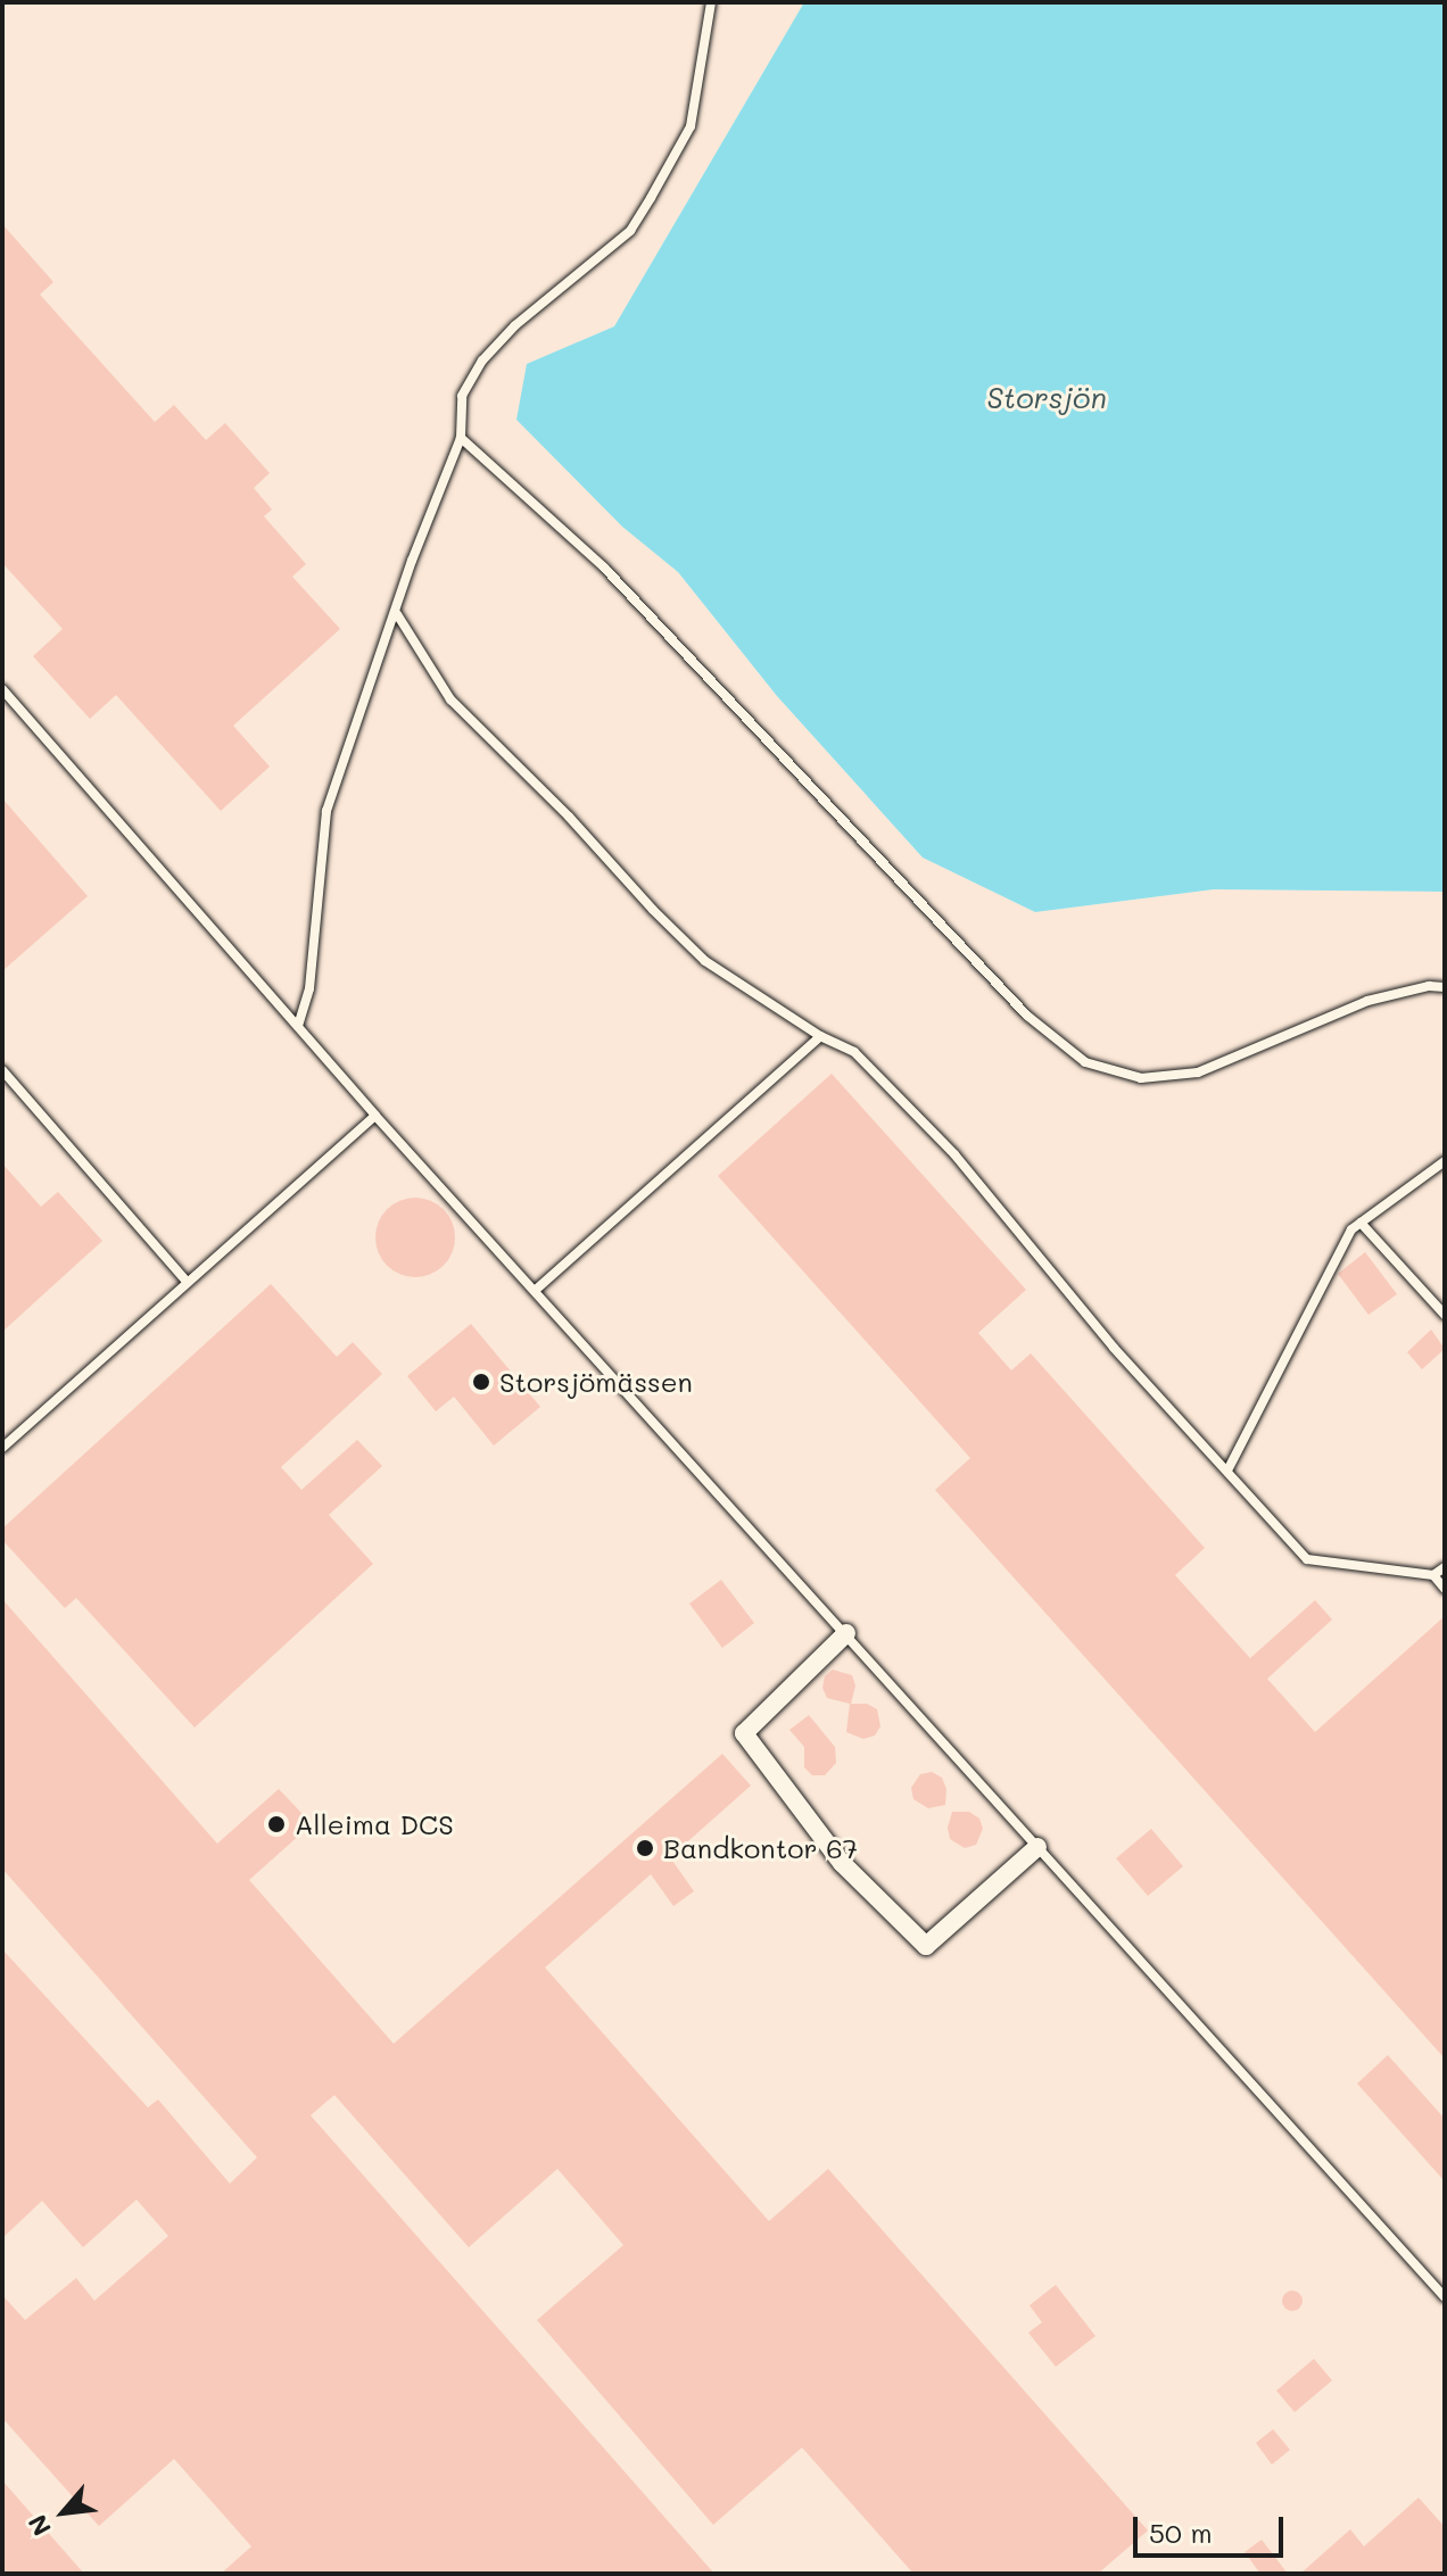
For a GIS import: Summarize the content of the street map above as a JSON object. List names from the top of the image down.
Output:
{
  "water": ["Storsjön"],
  "places": ["Storsjömässen", "Alleima DCS", "Bandkontor 67"],
  "scale_bar": "50 m",
  "north": "bottom left"
}
